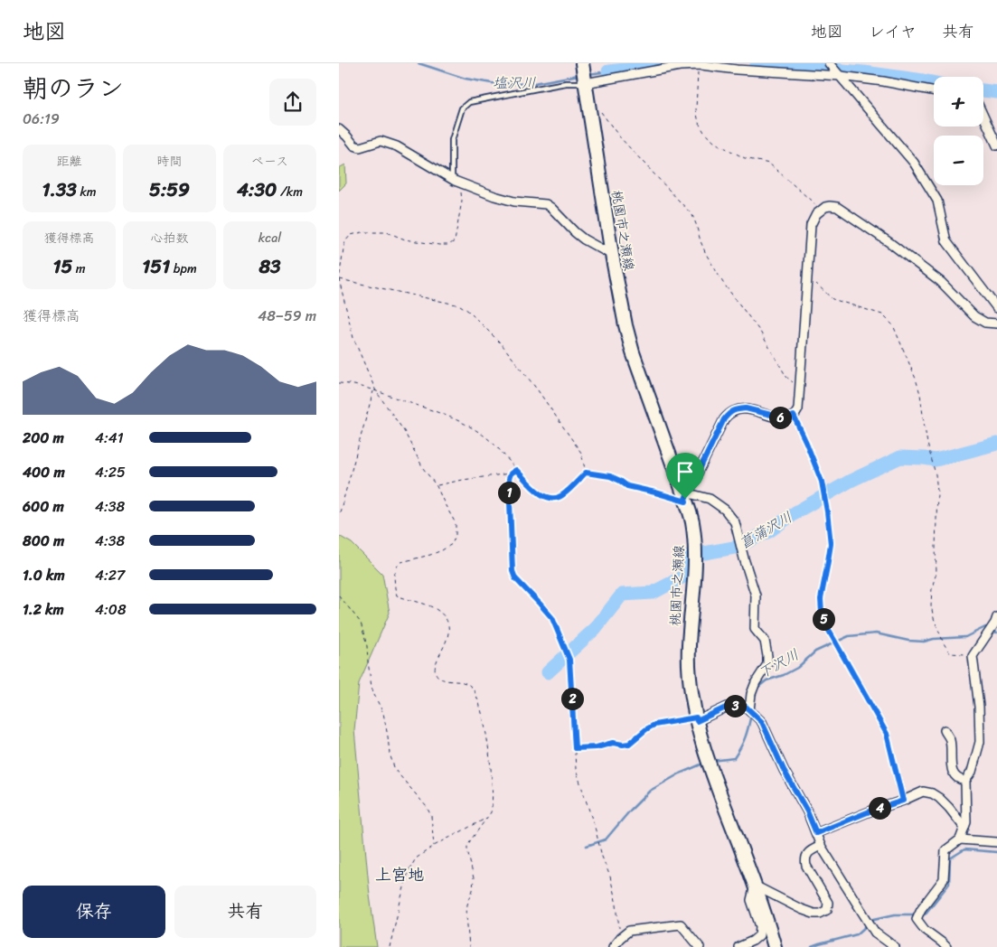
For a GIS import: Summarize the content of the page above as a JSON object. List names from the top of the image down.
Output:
{
  "streets": {
    "main road": ["桃園市之瀬線"]
  },
  "districts": ["上宮地"],
  "water": ["塩沢川", "菖蒲沢川", "下沢川"],
  "page": {
    "header": "地図",
    "nav": ["地図", "レイヤ", "共有"],
    "heading": ["朝のラン", "06:19"],
    "map_buttons": ["+", "−"],
    "stats": [
      ["距離", "1.33 km"],
      ["時間", "5:59"],
      ["ペース", "4:30 /km"],
      ["獲得標高", "15 m"],
      ["心拍数", "151 bpm"],
      ["kcal", "83"]
    ],
    "chart": ["獲得標高", "48–59 m"],
    "pins": [
      "6",
      "1",
      "5",
      "2",
      "3",
      "4"
    ],
    "list": [
      {
        "name": "200 m",
        "note": "4:41"
      },
      {
        "name": "400 m",
        "note": "4:25"
      },
      {
        "name": "600 m",
        "note": "4:38"
      },
      {
        "name": "800 m",
        "note": "4:38"
      },
      {
        "name": "1.0 km",
        "note": "4:27"
      },
      {
        "name": "1.2 km",
        "note": "4:08"
      }
    ],
    "buttons": ["保存", "共有"]
  }
}
